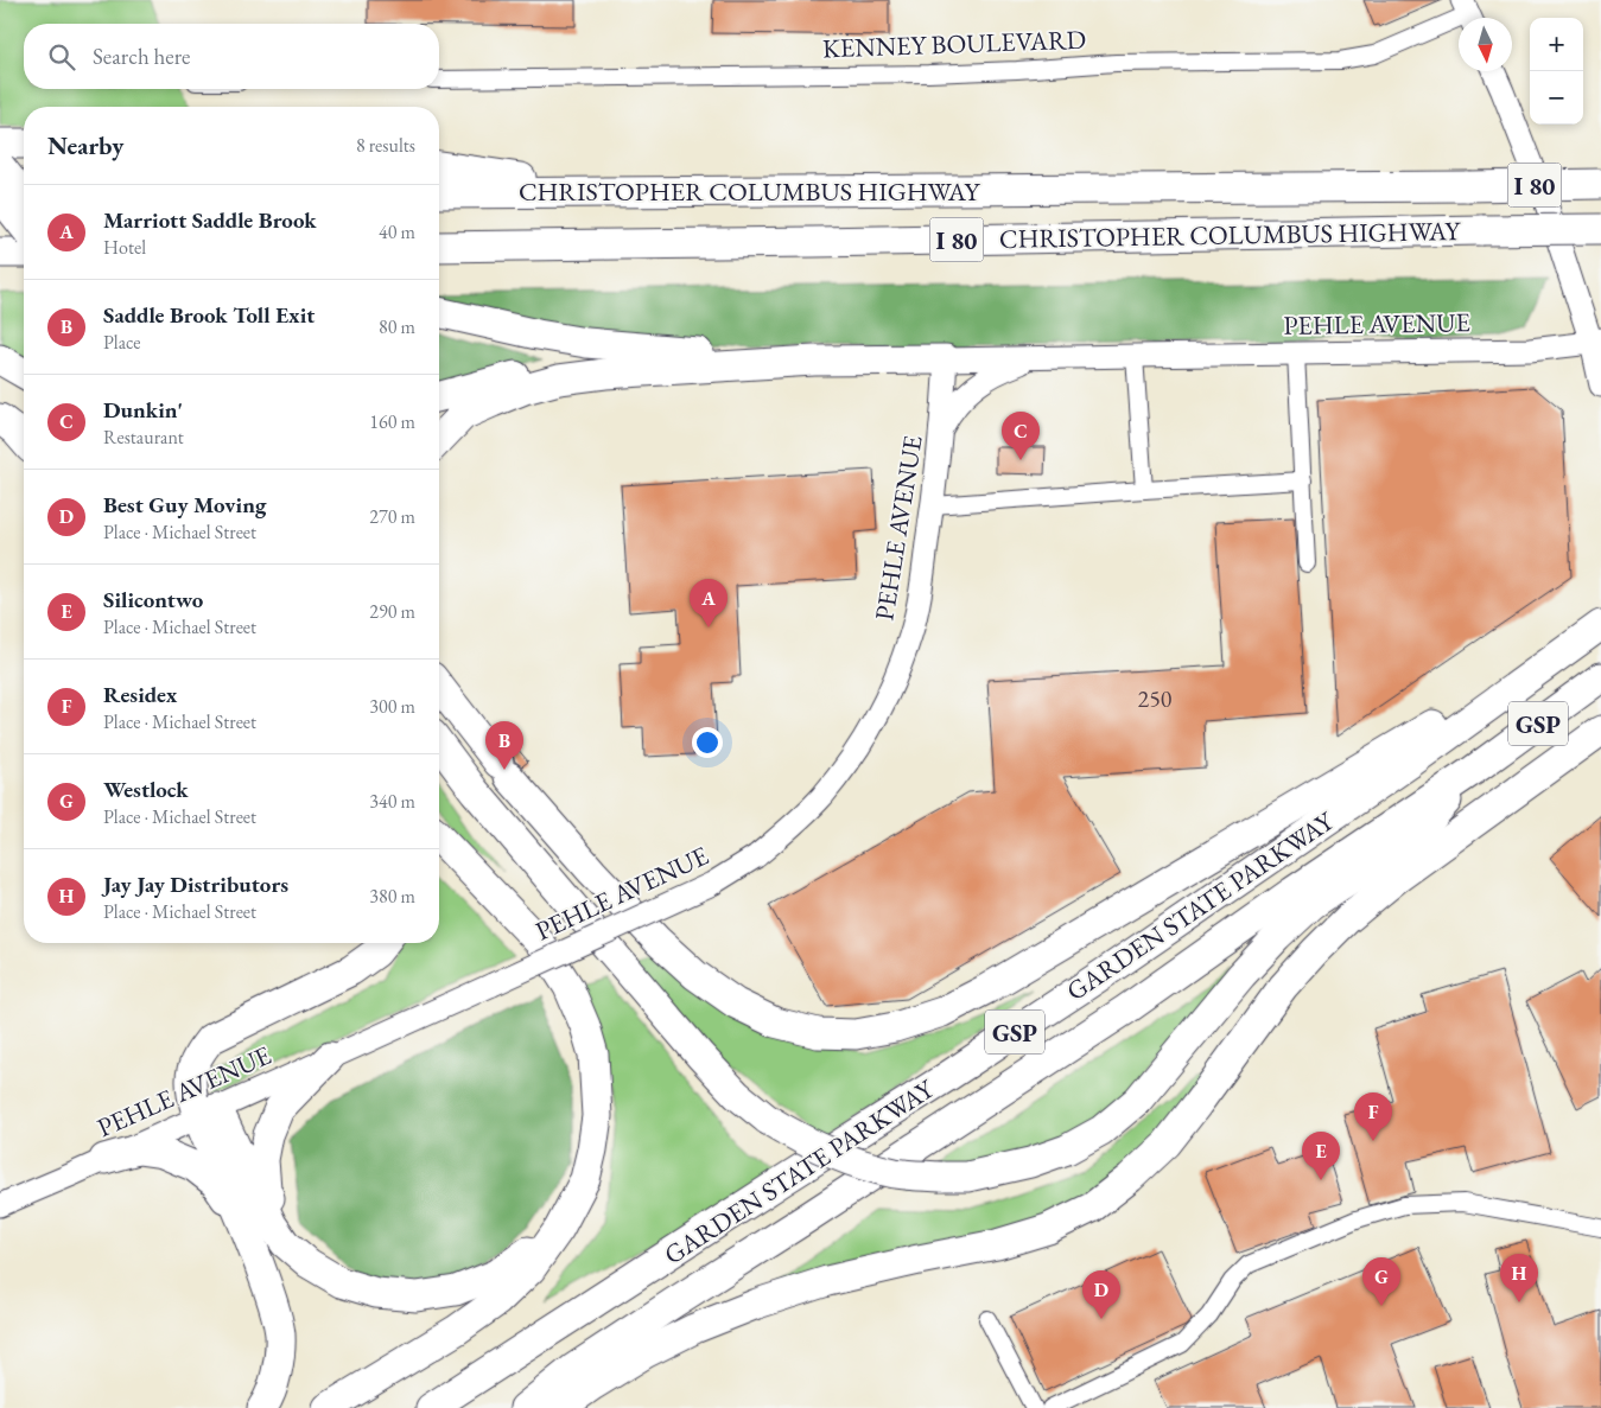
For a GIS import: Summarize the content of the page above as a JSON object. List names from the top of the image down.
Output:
{
  "streets": {
    "highway": [
      "I 80",
      "CHRISTOPHER COLUMBUS HIGHWAY",
      "GSP",
      "GARDEN STATE PARKWAY"
    ],
    "street": ["KENNEY BOULEVARD", "PEHLE AVENUE"]
  },
  "house_numbers": ["250"],
  "north": "bottom",
  "page": {
    "map_buttons": ["+", "−"],
    "search": "Search here",
    "heading": ["Nearby", "8 results"],
    "list": [
      {
        "mark": "A",
        "name": "Marriott Saddle Brook",
        "note": "Hotel",
        "value": "40 m"
      },
      {
        "mark": "B",
        "name": "Saddle Brook Toll Exit",
        "note": "Place",
        "value": "80 m"
      },
      {
        "mark": "C",
        "name": "Dunkin'",
        "note": "Restaurant",
        "value": "160 m"
      },
      {
        "mark": "D",
        "name": "Best Guy Moving",
        "note": "Place · Michael Street",
        "value": "270 m"
      },
      {
        "mark": "E",
        "name": "Silicontwo",
        "note": "Place · Michael Street",
        "value": "290 m"
      },
      {
        "mark": "F",
        "name": "Residex",
        "note": "Place · Michael Street",
        "value": "300 m"
      },
      {
        "mark": "G",
        "name": "Westlock",
        "note": "Place · Michael Street",
        "value": "340 m"
      },
      {
        "mark": "H",
        "name": "Jay Jay Distributors",
        "note": "Place · Michael Street",
        "value": "380 m"
      }
    ],
    "pins": [
      "C",
      "A",
      "B",
      "F",
      "E",
      "H",
      "G",
      "D"
    ]
  }
}
